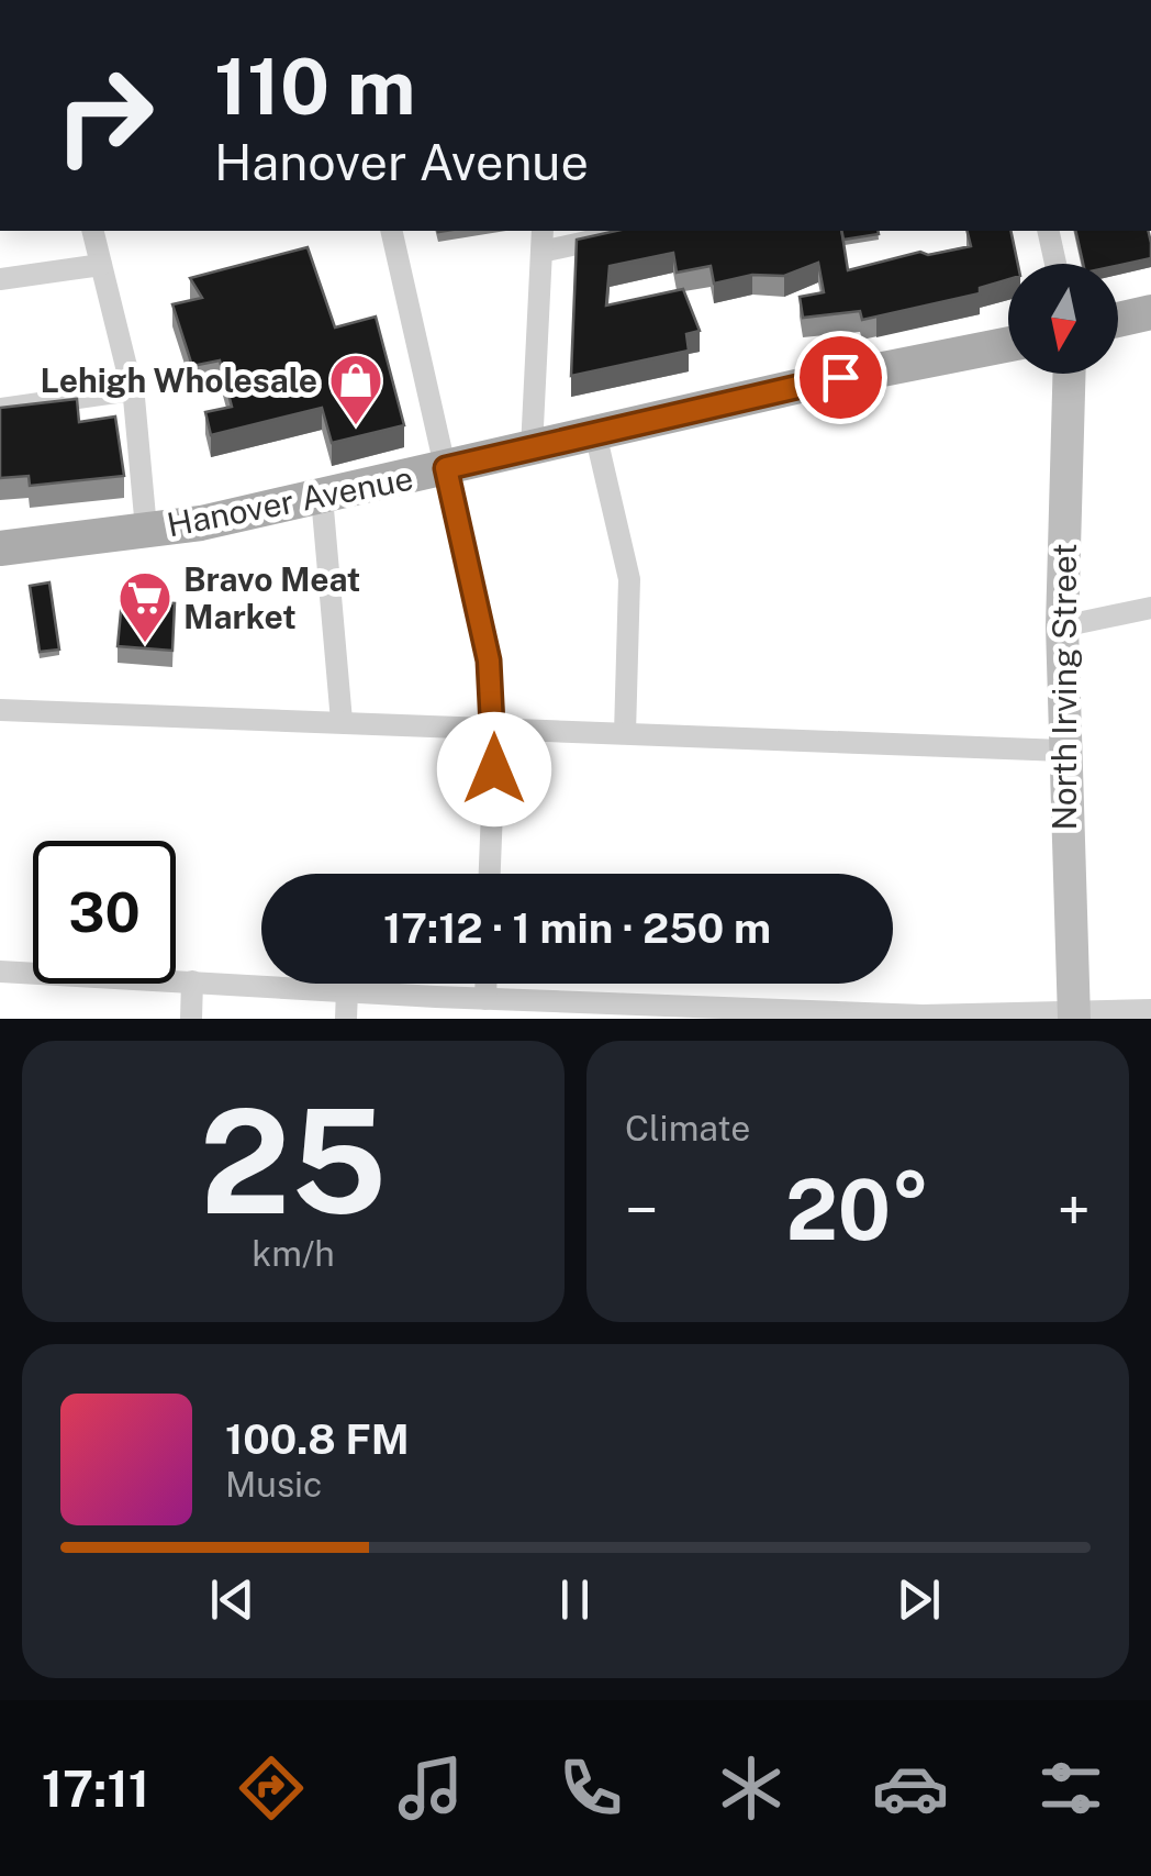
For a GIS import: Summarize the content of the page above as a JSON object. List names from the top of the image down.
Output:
{
  "streets": {
    "main road": ["Hanover Avenue", "North Irving Street"]
  },
  "places": {
    "shop": ["Lehigh Wholesale"],
    "supermarket": ["Bravo Meat Market"]
  },
  "north": "bottom",
  "page": {
    "turn": ["110 m", "Hanover Avenue"],
    "limit": "30",
    "trip": "17:12 · 1 min · 250 m",
    "tile": [
      ["25", "km/h"],
      "Climate"
    ],
    "heat": ["−", "20°", "+"],
    "song": ["100.8 FM", "Music"],
    "tabs": "17:11"
  }
}
